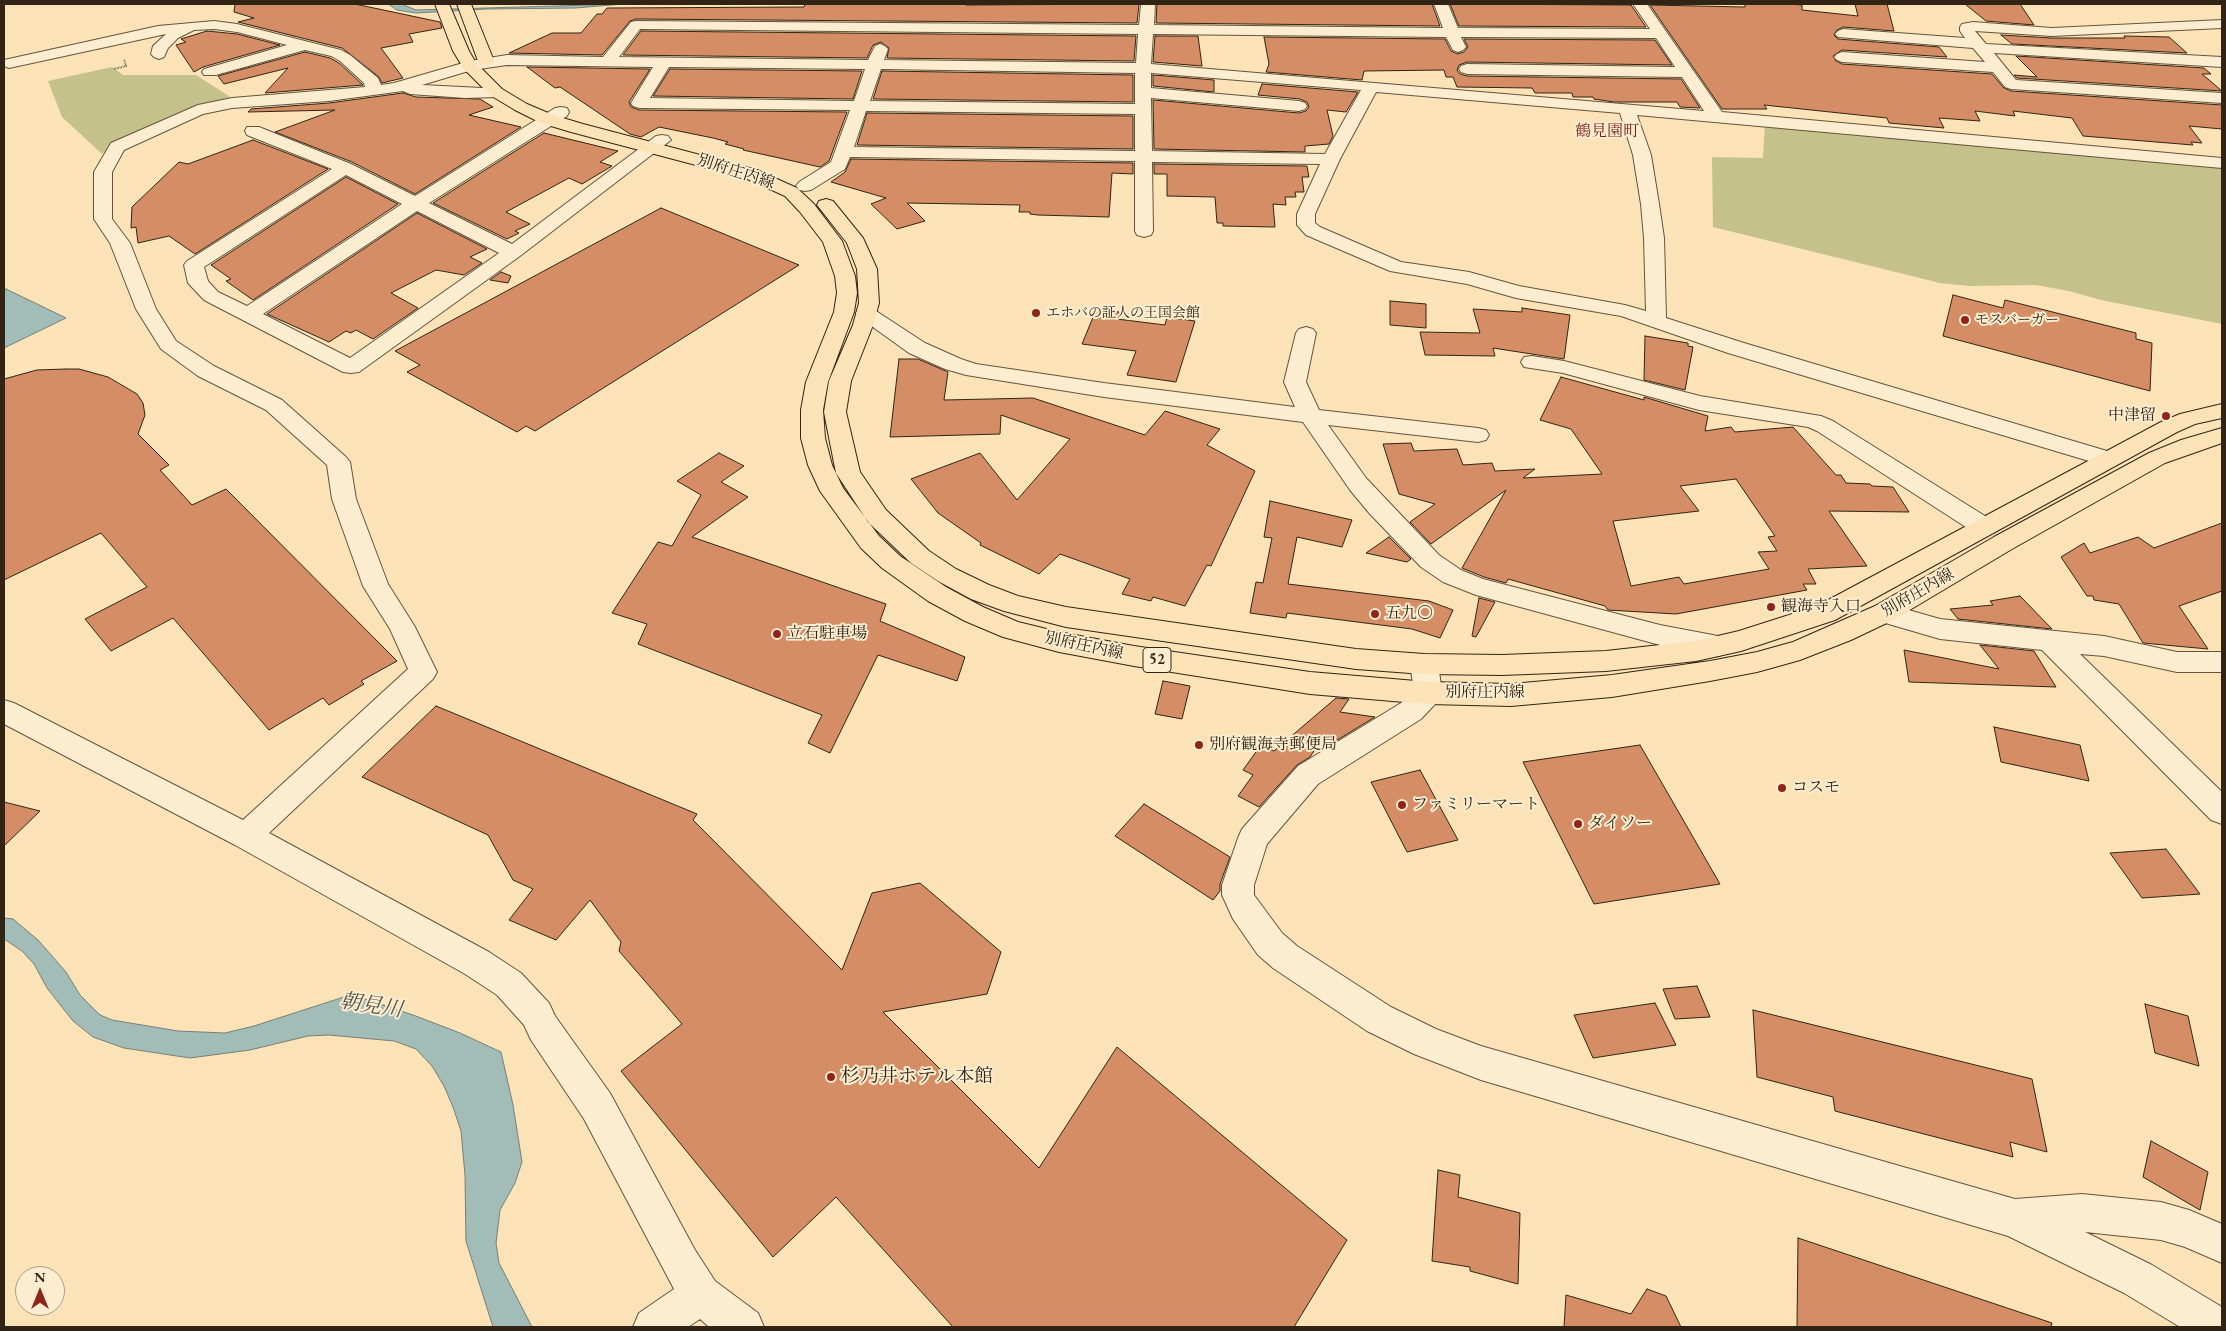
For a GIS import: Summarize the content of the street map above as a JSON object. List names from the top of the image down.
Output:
{
  "streets": {
    "main road": ["別府庄内線", "52"]
  },
  "districts": ["鶴見園町"],
  "water": ["朝見川"],
  "places": [
    "エホバの証人の王国会館",
    "モスバーガー",
    "中津留",
    "観海寺入口",
    "五九〇",
    "立石駐車場",
    "別府観海寺郵便局",
    "コスモ",
    "ファミリーマート",
    "ダイソー",
    "杉乃井ホテル本館"
  ],
  "north": "top"
}
